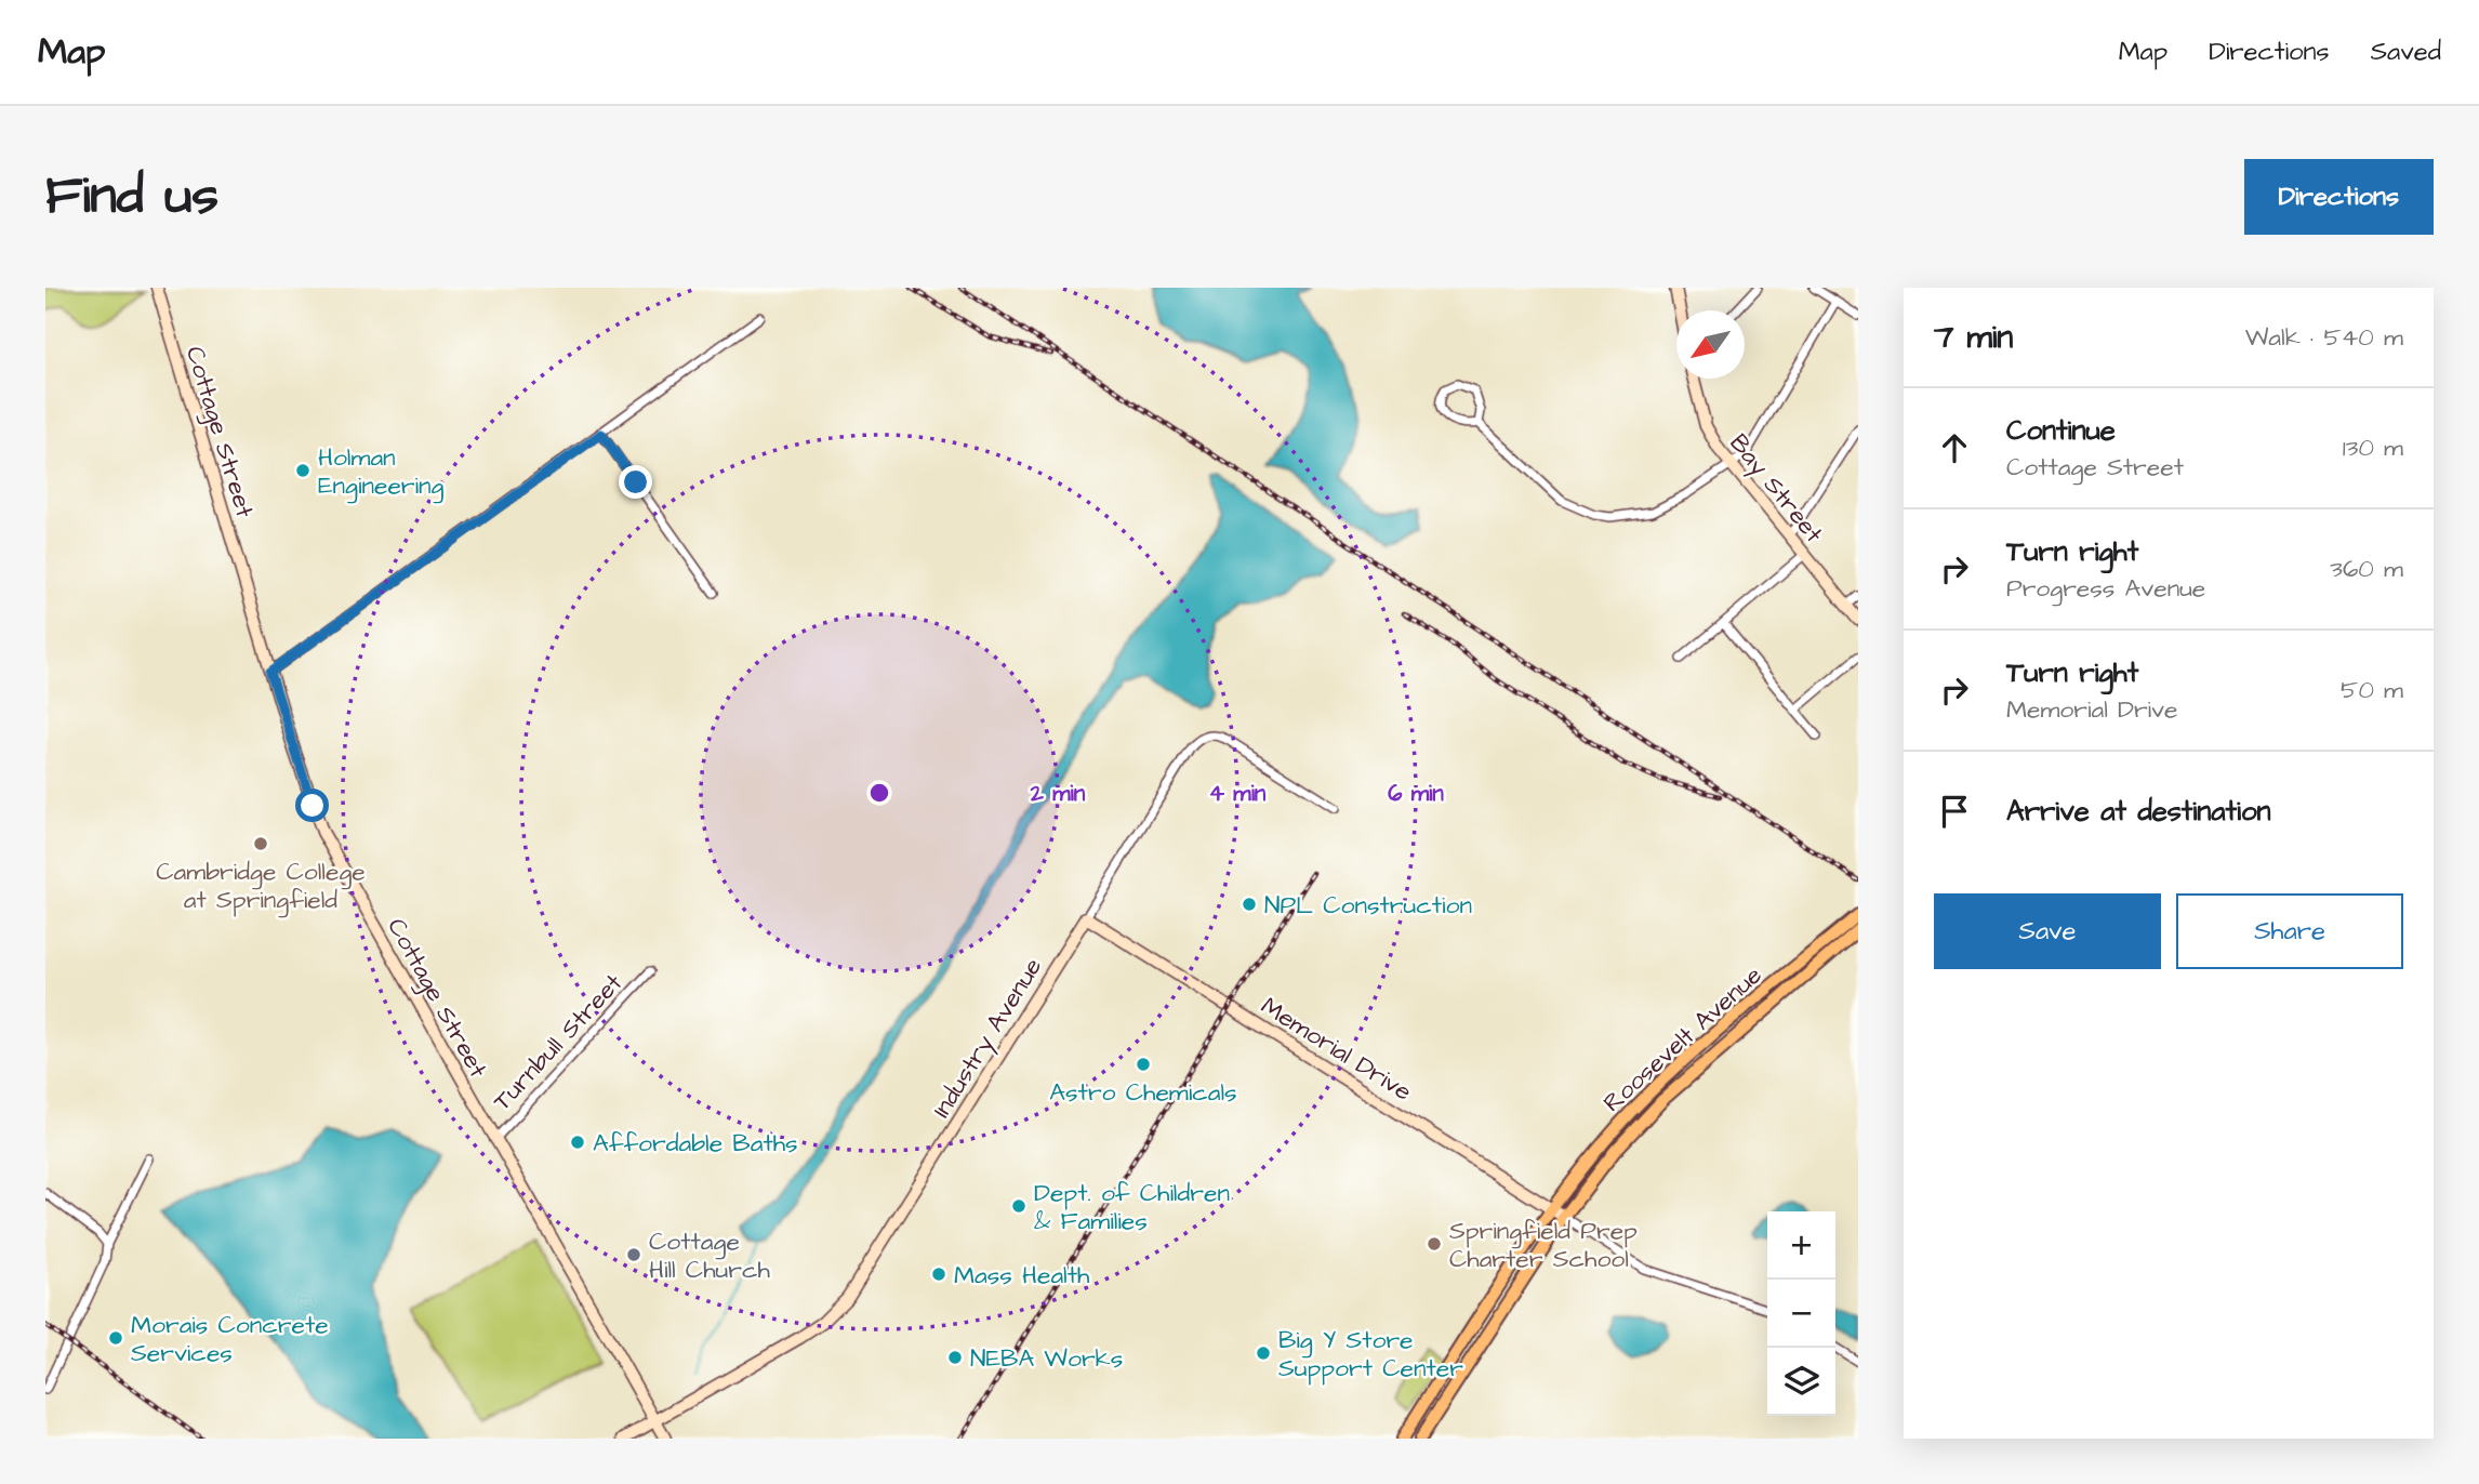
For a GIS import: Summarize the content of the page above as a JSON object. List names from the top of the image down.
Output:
{
  "streets": {
    "main road": [
      "Cottage Street",
      "Bay Street",
      "Industry Avenue",
      "Roosevelt Avenue",
      "Memorial Drive"
    ],
    "street": ["Turnbull Street"]
  },
  "crossings": [
    ["Cottage Street", "Industry Avenue"],
    ["Cottage Street", "Turnbull Street"],
    ["Industry Avenue", "Memorial Drive"],
    ["Roosevelt Avenue", "Memorial Drive"]
  ],
  "places": [
    "Holman Engineering",
    "Cambridge College at Springfield",
    "NPL Construction",
    "Astro Chemicals",
    "Affordable Baths",
    "Dept. of Children & Families",
    "Springfield Prep Charter School",
    "Cottage Hill Church",
    "Mass Health",
    "Morais Concrete Services",
    "Big Y Store Support Center",
    "NEBA Works"
  ],
  "north": "bottom left",
  "page": {
    "header": "Map",
    "nav": ["Map", "Directions", "Saved"],
    "buttons": [
      "Directions",
      ["Save", "Share"]
    ],
    "title": "Find us",
    "heading": ["7 min", "Walk · 540 m"],
    "list": [
      ["Continue", "Cottage Street", "130 m"],
      ["Turn right", "Progress Avenue", "360 m"],
      ["Turn right", "Memorial Drive", "50 m"],
      "Arrive at destination"
    ],
    "map_buttons": ["+", "−"]
  },
  "rings": ["2 min", "4 min", "6 min"]
}
